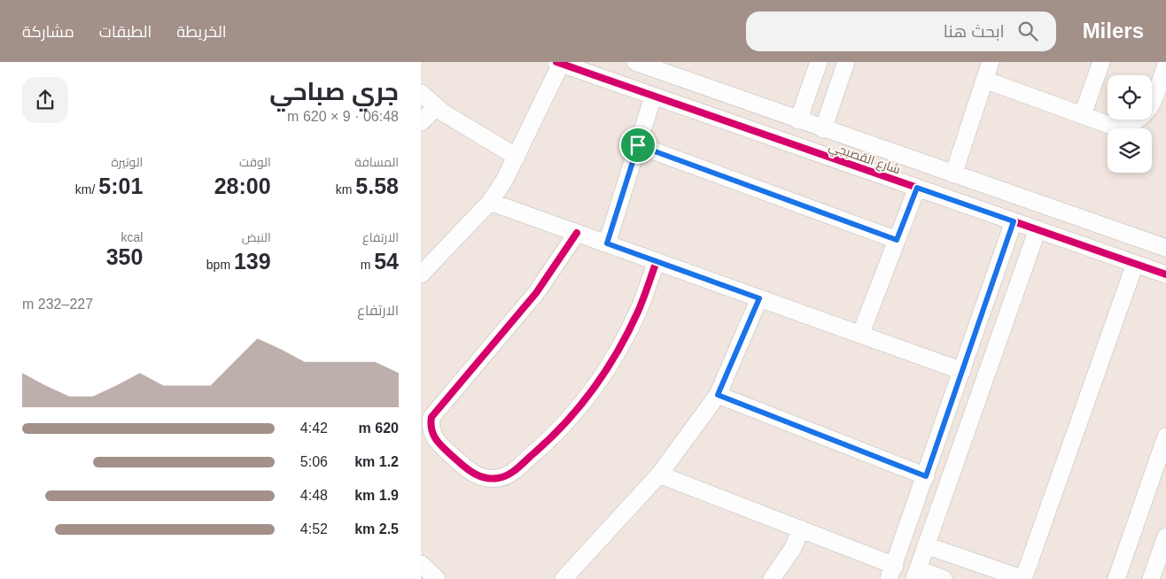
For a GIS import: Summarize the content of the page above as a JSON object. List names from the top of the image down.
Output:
{
  "streets": {
    "street": ["شارع القصبجي"]
  },
  "page": {
    "header": "Milers",
    "search": "ابحث هنا",
    "nav": ["الخريطة", "الطبقات", "مشاركة"],
    "heading": ["جري صباحي", "06:48 · 9 × 620 m"],
    "stats": [
      ["المسافة", "5.58 km"],
      ["الوقت", "28:00"],
      ["الوتيرة", "5:01 /km"],
      ["الارتفاع", "54 m"],
      ["النبض", "139 bpm"],
      ["kcal", "350"]
    ],
    "chart": ["الارتفاع", "227–232 m"],
    "list": [
      {
        "name": "620 m",
        "note": "4:42"
      },
      {
        "name": "1.2 km",
        "note": "5:06"
      },
      {
        "name": "1.9 km",
        "note": "4:48"
      },
      {
        "name": "2.5 km",
        "note": "4:52"
      }
    ]
  }
}
